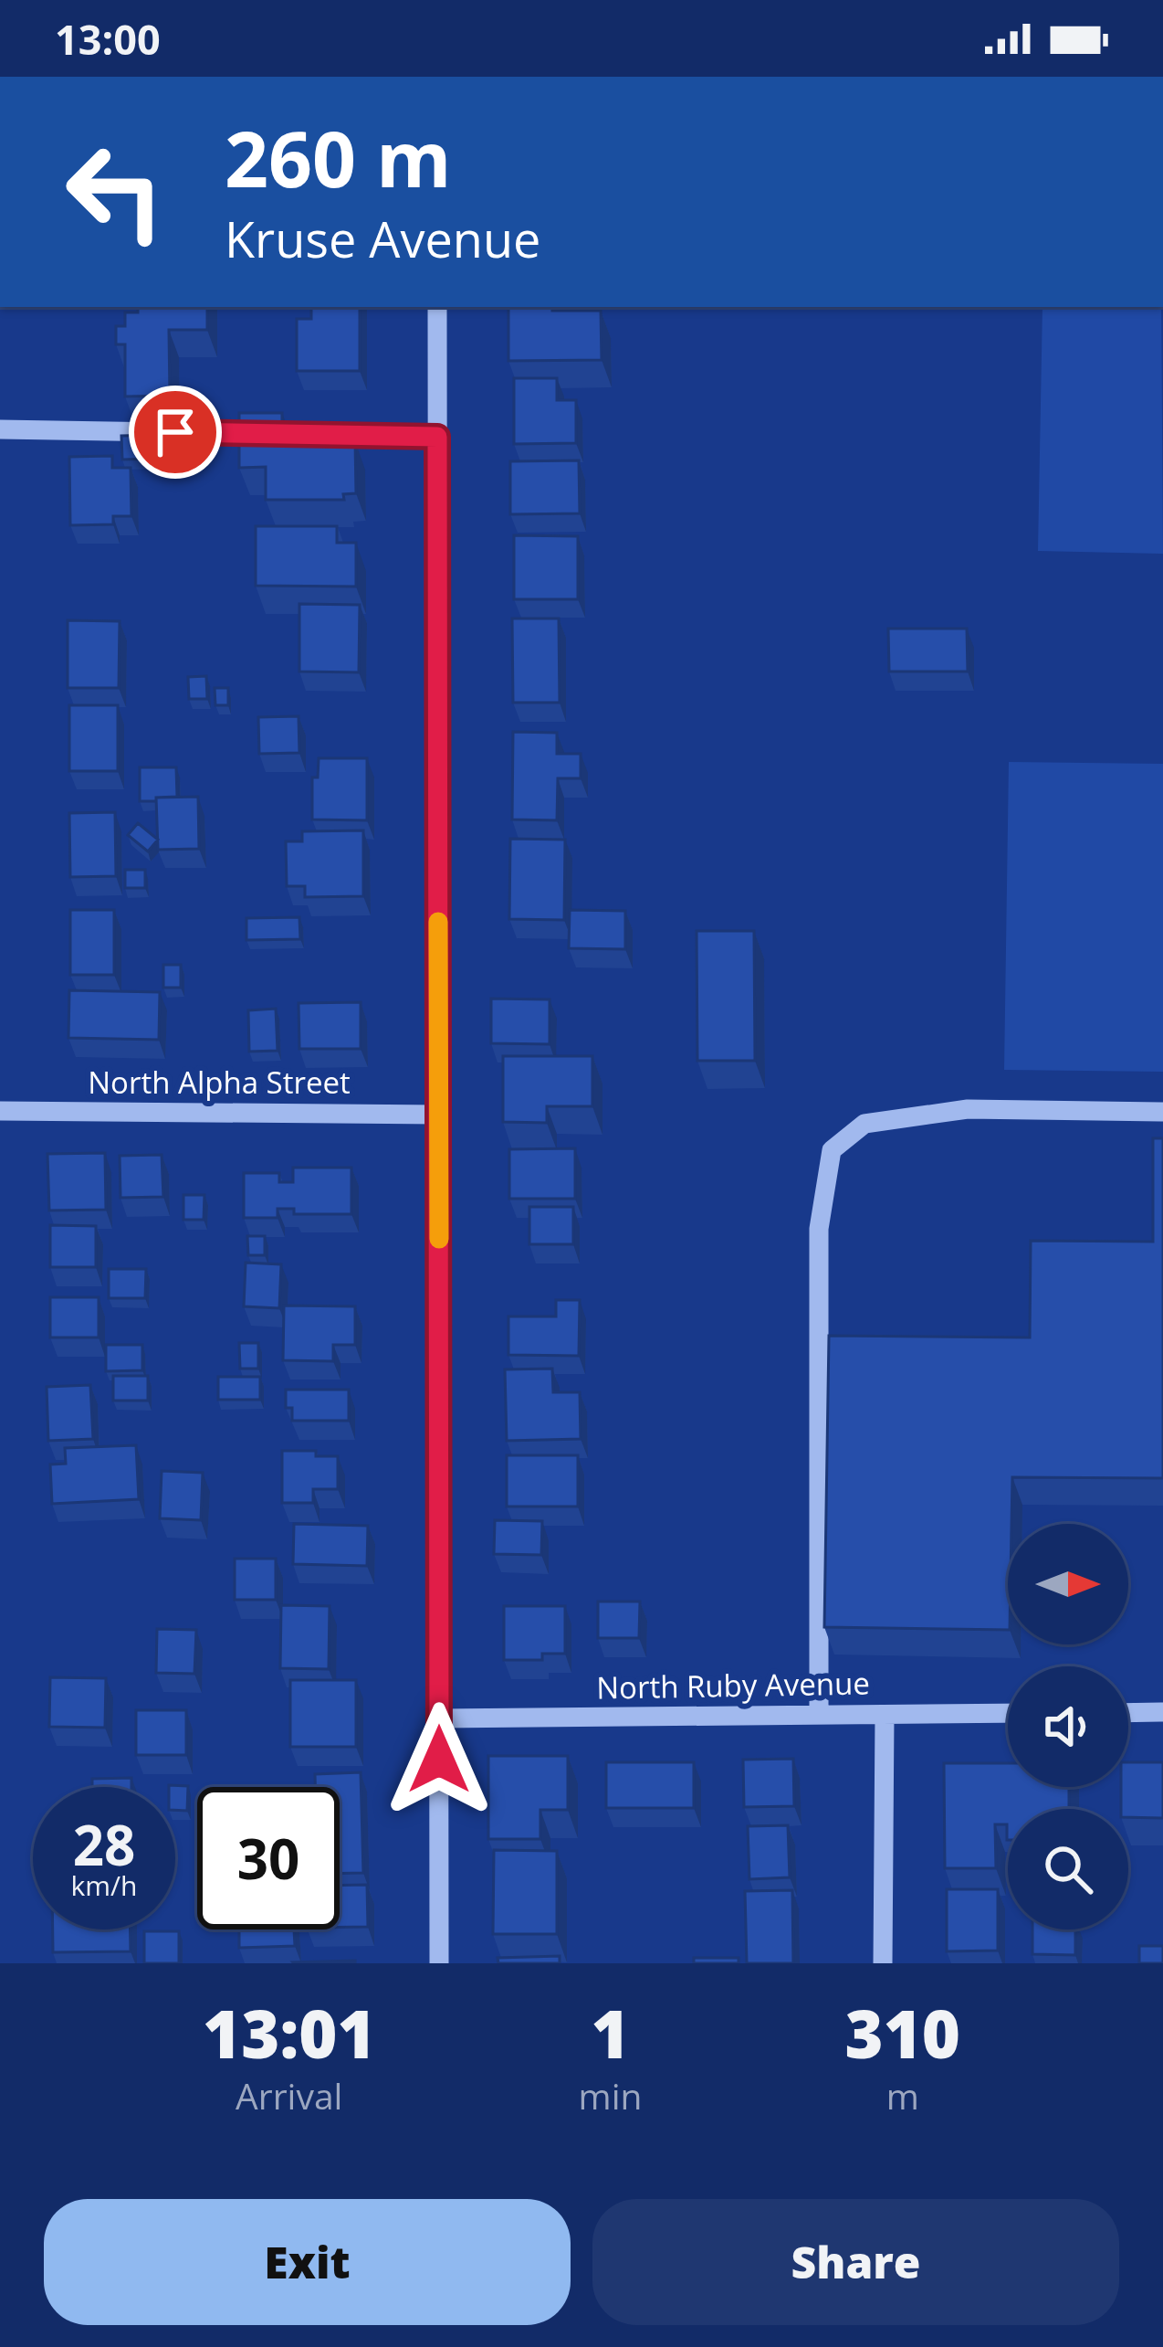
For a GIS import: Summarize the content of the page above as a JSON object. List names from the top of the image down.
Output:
{
  "streets": {
    "street": ["North Alpha Street", "North Ruby Avenue"]
  },
  "north": "right",
  "page": {
    "status": "13:00",
    "turn": ["260 m", "Kruse Avenue"],
    "speed": "28 km/h",
    "limit": "30",
    "eta": [
      "13:01",
      "Arrival",
      "1",
      "min",
      "310",
      "m"
    ],
    "buttons": ["Exit", "Share"]
  }
}
